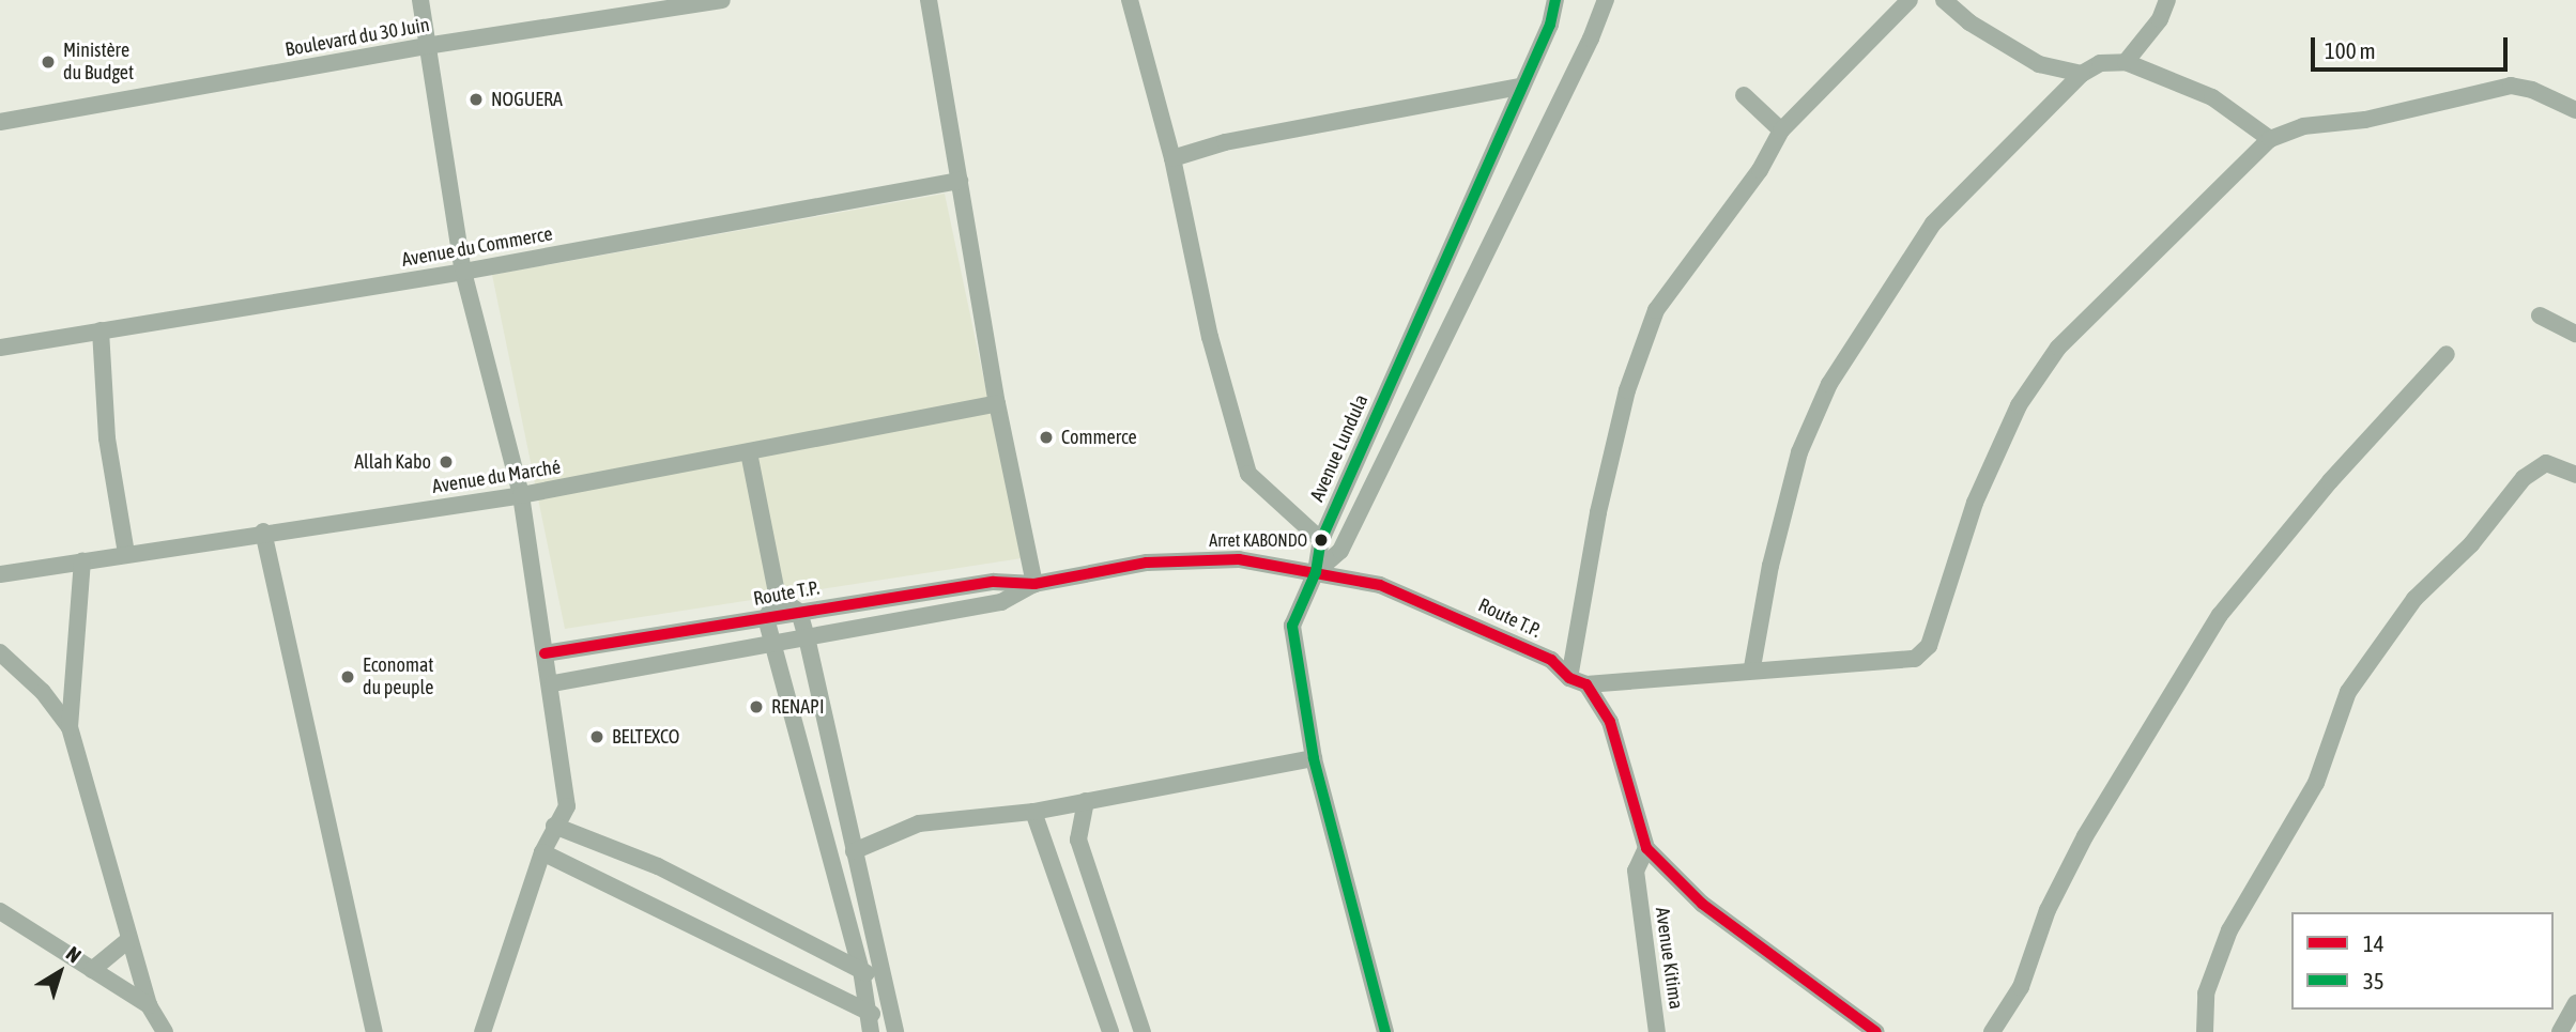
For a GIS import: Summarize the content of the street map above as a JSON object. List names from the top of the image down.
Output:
{
  "streets": {
    "street": [
      "Boulevard du 30 Juin",
      "Avenue du Commerce",
      "Avenue Lundula",
      "Avenue du Marché",
      "Route T.P.",
      "Avenue Kitima"
    ]
  },
  "crossings": [
    ["Avenue Lundula", "Route T.P."]
  ],
  "places": [
    "Ministère du Budget",
    "NOGUERA",
    "Commerce",
    "Allah Kabo",
    "Arret KABONDO",
    "Economat du peuple",
    "RENAPI",
    "BELTEXCO"
  ],
  "lines": ["transit line 35", "transit line 14"],
  "legend": ["14", "35"],
  "scale_bar": "100 m",
  "north": "top right"
}
